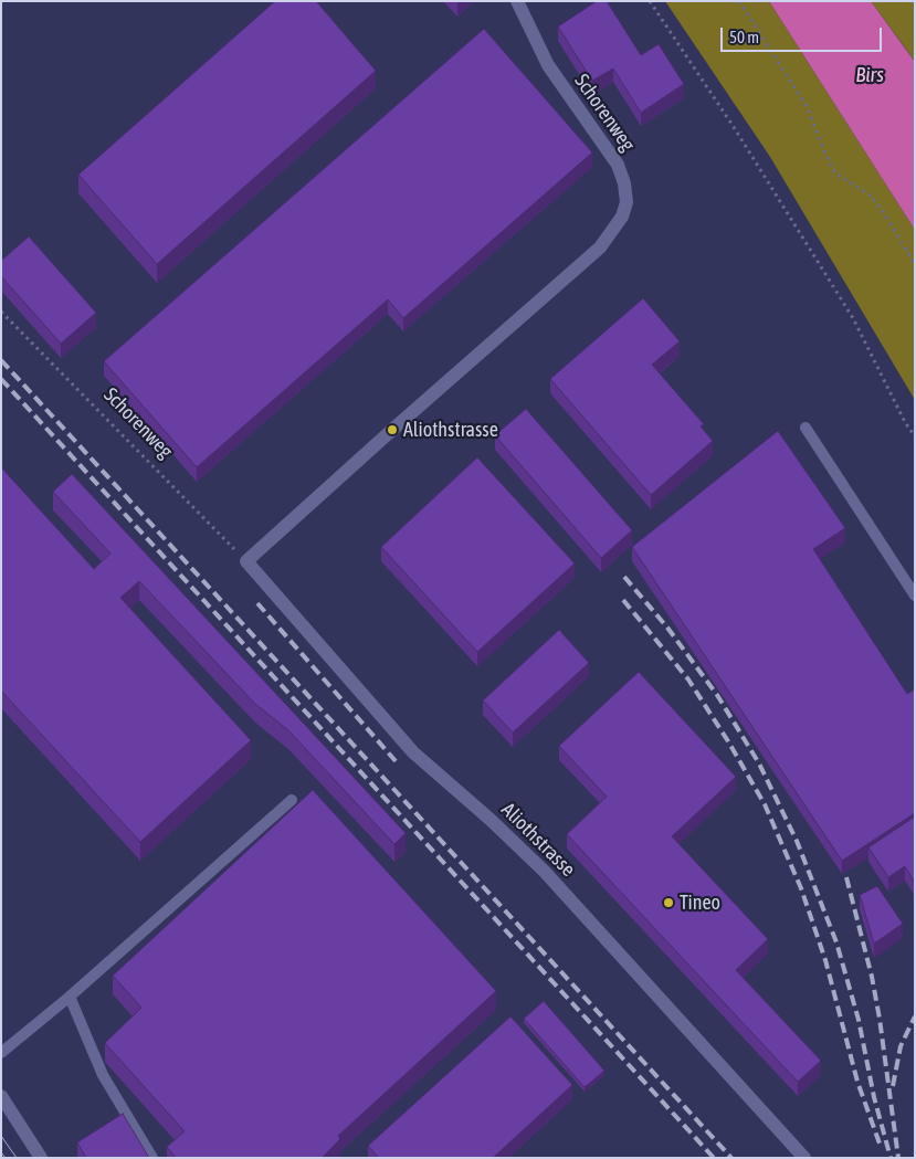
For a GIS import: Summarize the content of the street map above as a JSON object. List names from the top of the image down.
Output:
{
  "streets": {
    "street": ["Schorenweg", "Aliothstrasse"]
  },
  "crossings": [
    ["Schorenweg", "Aliothstrasse"]
  ],
  "water": ["Birs"],
  "places": ["Aliothstrasse", "Tineo"],
  "scale_bar": "50 m"
}
